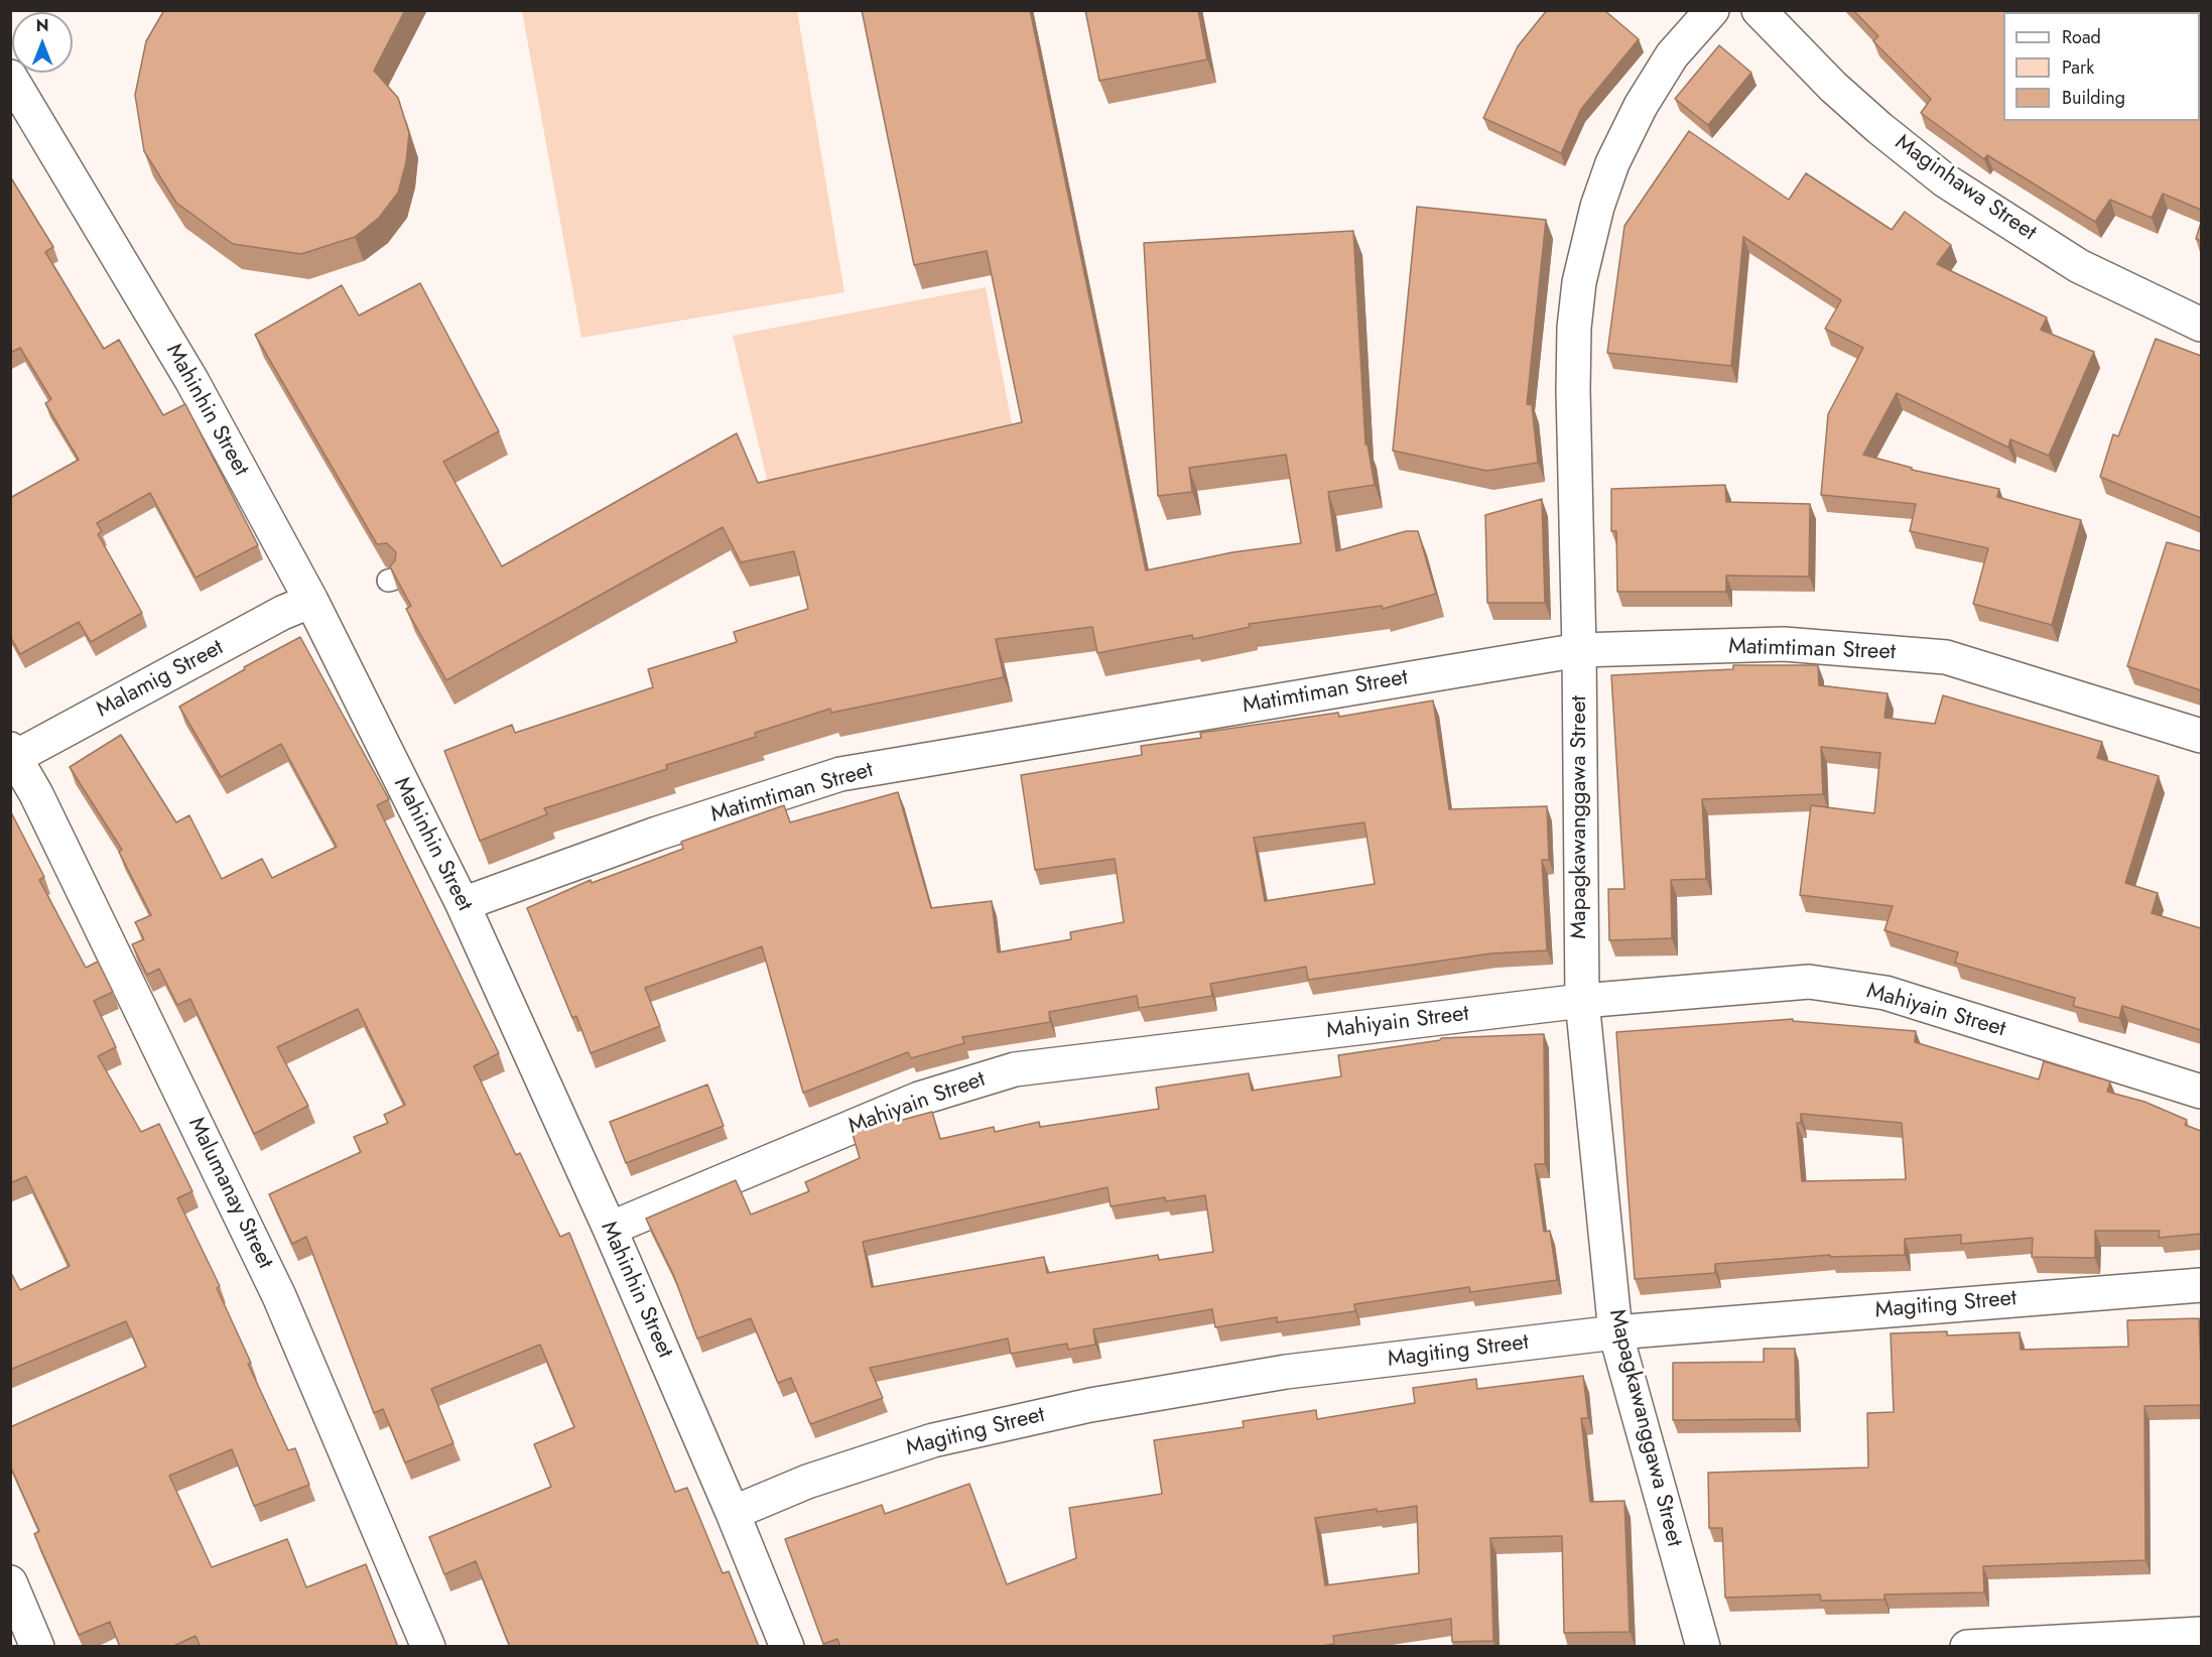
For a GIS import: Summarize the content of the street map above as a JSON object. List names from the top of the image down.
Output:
{
  "streets": {
    "street": [
      "Maginhawa Street",
      "Mahinhin Street",
      "Matimtiman Street",
      "Malamig Street",
      "Mapagkawanggawa Street",
      "Mahiyain Street",
      "Malumanay Street",
      "Magiting Street"
    ]
  },
  "crossings": [
    ["Mahinhin Street", "Matimtiman Street"],
    ["Mahinhin Street", "Malamig Street"],
    ["Mahinhin Street", "Mahiyain Street"],
    ["Mahinhin Street", "Magiting Street"],
    ["Matimtiman Street", "Mapagkawanggawa Street"],
    ["Malamig Street", "Malumanay Street"],
    ["Mapagkawanggawa Street", "Mahiyain Street"],
    ["Mapagkawanggawa Street", "Magiting Street"]
  ],
  "legend": ["Road", "Park", "Building"],
  "north": "top"
}
